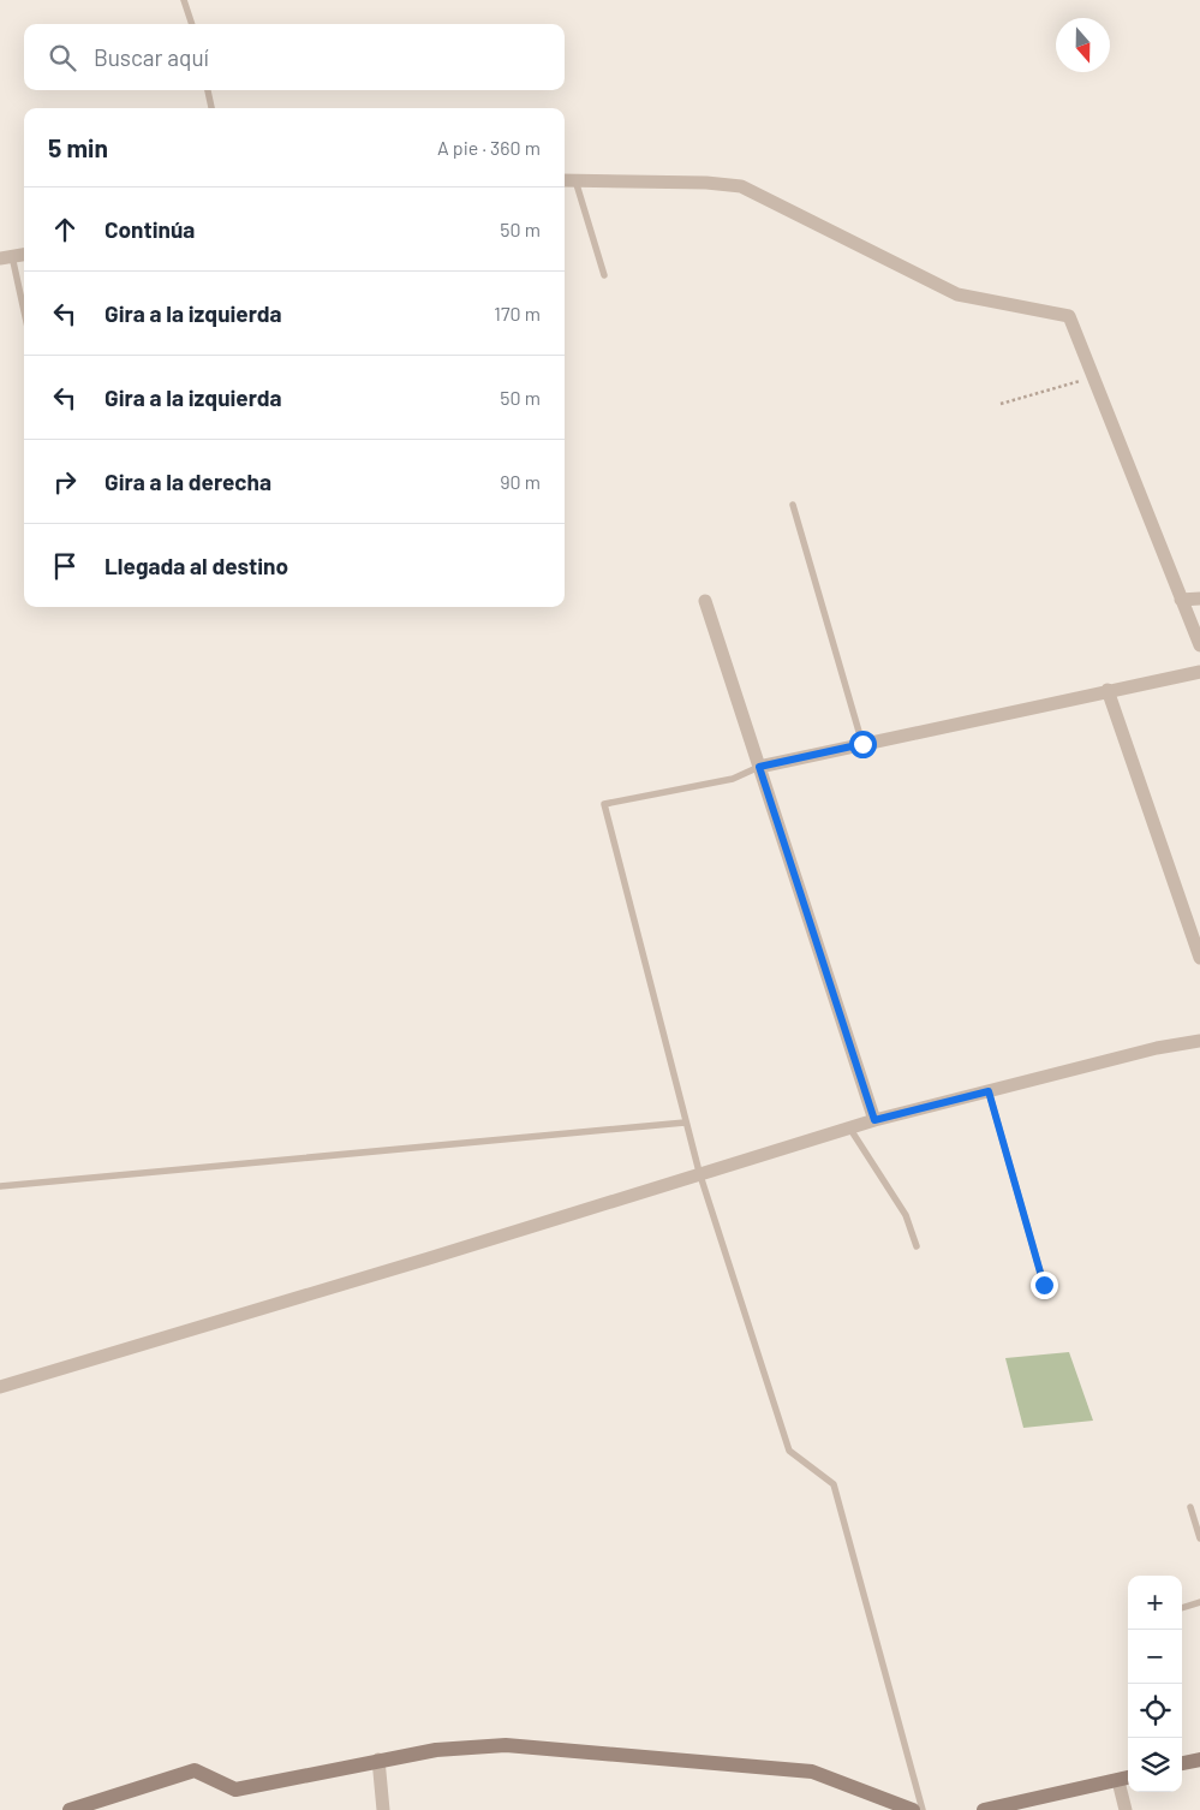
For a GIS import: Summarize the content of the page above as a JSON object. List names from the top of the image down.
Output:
{
  "north": "bottom",
  "page": {
    "search": "Buscar aquí",
    "heading": ["5 min", "A pie · 360 m"],
    "list": [
      ["Continúa", "50 m"],
      ["Gira a la izquierda", "170 m"],
      ["Gira a la izquierda", "50 m"],
      ["Gira a la derecha", "90 m"],
      "Llegada al destino"
    ],
    "map_buttons": ["+", "−"]
  }
}
